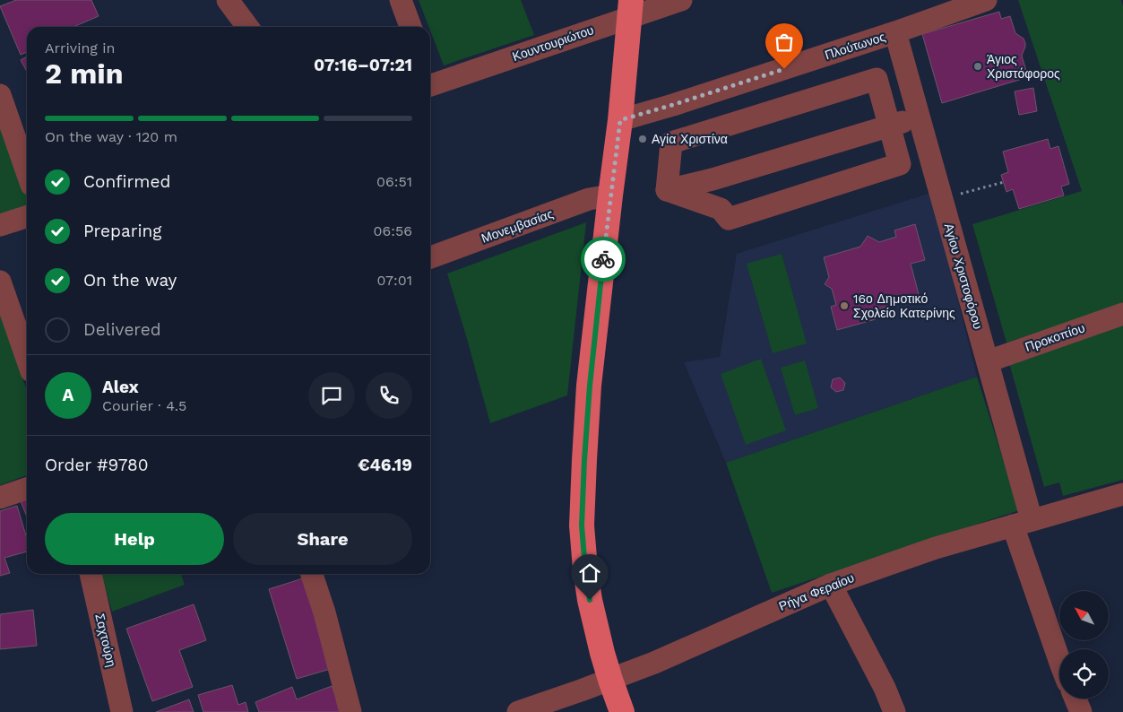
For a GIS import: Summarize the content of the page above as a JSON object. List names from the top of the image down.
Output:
{
  "streets": {
    "street": [
      "Κουντουριώτου",
      "Πλούτωνος",
      "Μονεμβασίας",
      "Αγίου Χριστοφόρου",
      "Προκοπίου",
      "Ρήγα Φεραίου",
      "Σαχτούρη"
    ]
  },
  "crossings": [
    ["Πλούτωνος", "Αγίου Χριστοφόρου"],
    ["Αγίου Χριστοφόρου", "Προκοπίου"],
    ["Αγίου Χριστοφόρου", "Ρήγα Φεραίου"]
  ],
  "places": ["Άγιος Χριστόφορος", "Αγία Χριστίνα", "16ο Δημοτικό Σχολείο Κατερίνης"],
  "north": "top left",
  "page": {
    "heading": ["2 min", "Arriving in", "07:16–07:21"],
    "panel": [
      "Alex",
      "Courier · 4.5",
      "Order #9780",
      "€46.19"
    ],
    "bar": "On the way · 120 m",
    "list": [
      ["Confirmed", "06:51"],
      ["Preparing", "06:56"],
      ["On the way", "07:01"],
      "Delivered"
    ],
    "round": "A",
    "buttons": ["Help", "Share"]
  }
}
